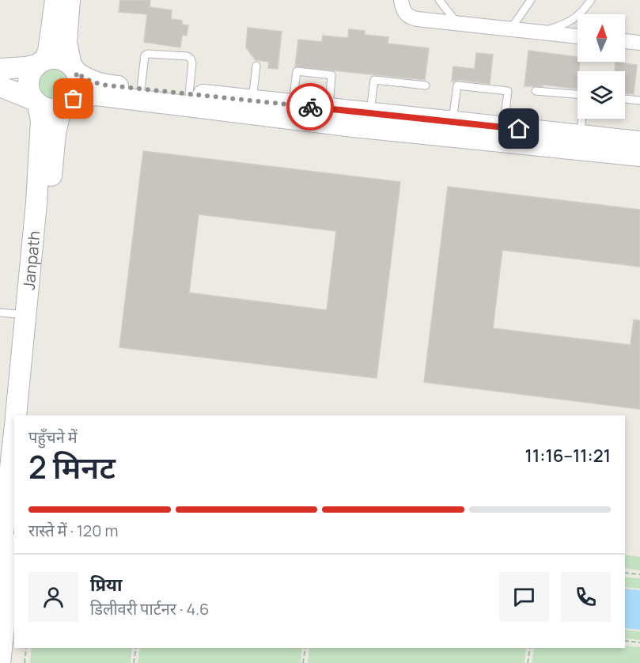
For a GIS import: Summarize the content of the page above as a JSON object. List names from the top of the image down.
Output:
{
  "streets": {
    "main road": ["Janpath"]
  },
  "north": "top",
  "page": {
    "heading": ["2 मिनट", "पहुँचने में", "11:16–11:21"],
    "panel": ["प्रिया", "डिलीवरी पार्टनर · 4.6"],
    "bar": "रास्ते में · 120 m"
  }
}
